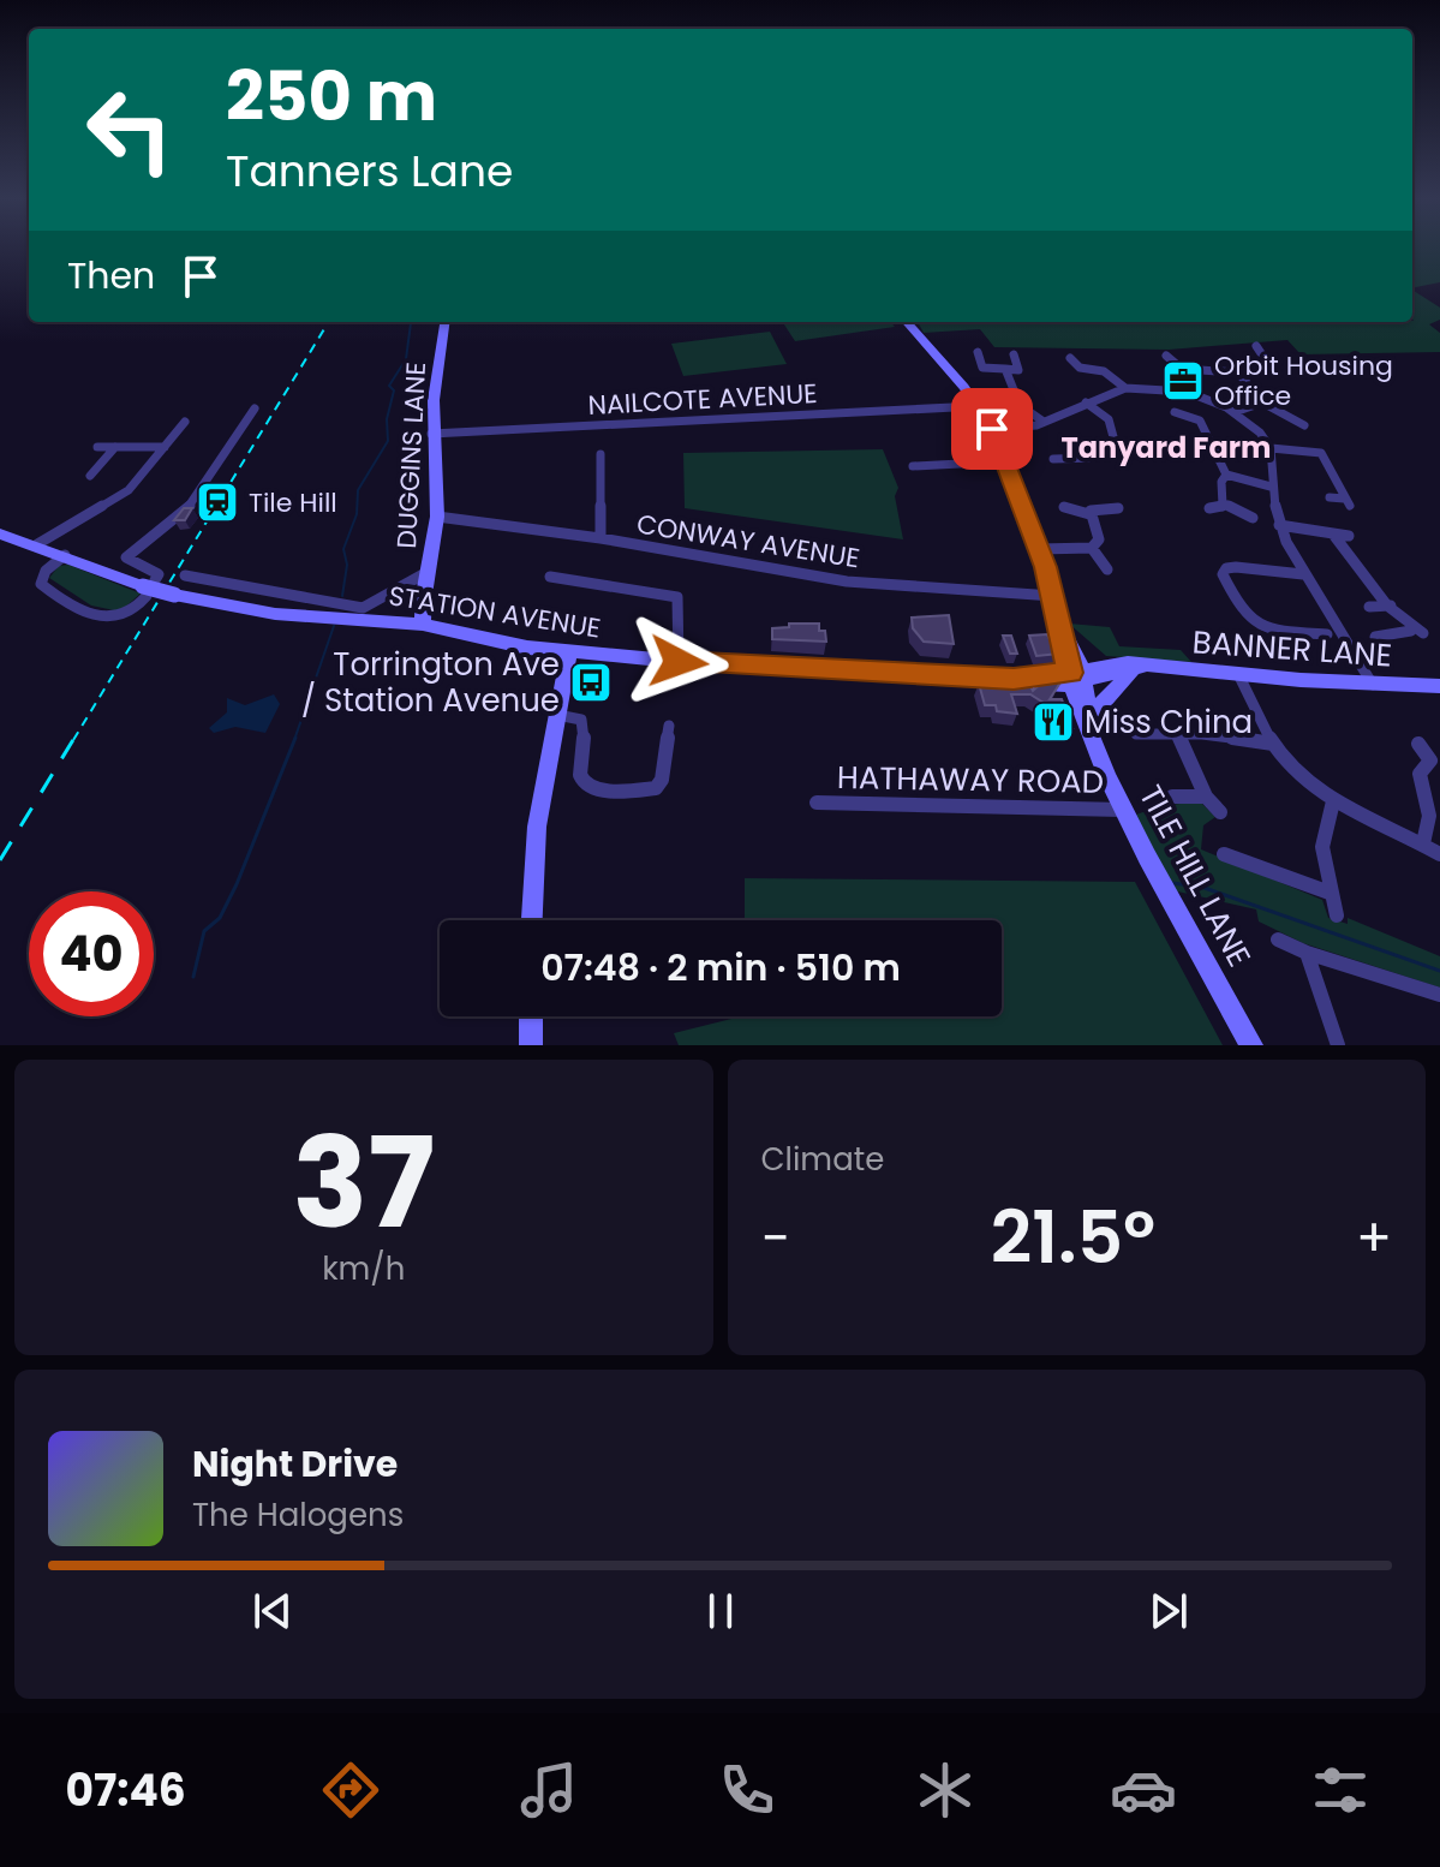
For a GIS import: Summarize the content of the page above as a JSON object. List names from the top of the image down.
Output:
{
  "streets": {
    "street": [
      "NAILCOTE AVENUE",
      "DUGGINS LANE",
      "CONWAY AVENUE",
      "STATION AVENUE",
      "BANNER LANE",
      "HATHAWAY ROAD",
      "TILE HILL LANE"
    ]
  },
  "crossings": [
    ["NAILCOTE AVENUE", "DUGGINS LANE"],
    ["NAILCOTE AVENUE", "TILE HILL LANE"],
    ["DUGGINS LANE", "CONWAY AVENUE"],
    ["DUGGINS LANE", "STATION AVENUE"],
    ["CONWAY AVENUE", "TILE HILL LANE"],
    ["STATION AVENUE", "BANNER LANE"],
    ["STATION AVENUE", "TILE HILL LANE"],
    ["BANNER LANE", "TILE HILL LANE"],
    ["HATHAWAY ROAD", "TILE HILL LANE"]
  ],
  "districts": ["Tanyard Farm"],
  "places": {
    "office": ["Orbit Housing Office"],
    "station": ["Tile Hill"],
    "bus stop": ["Torrington Ave / Station Avenue"],
    "restaurant": ["Miss China"]
  },
  "page": {
    "turn": ["250 m", "Tanners Lane"],
    "then": "Then",
    "limit": "40",
    "trip": "07:48 · 2 min · 510 m",
    "tile": [
      ["37", "km/h"],
      "Climate"
    ],
    "heat": ["−", "21.5°", "+"],
    "song": ["Night Drive", "The Halogens"],
    "tabs": "07:46"
  }
}
